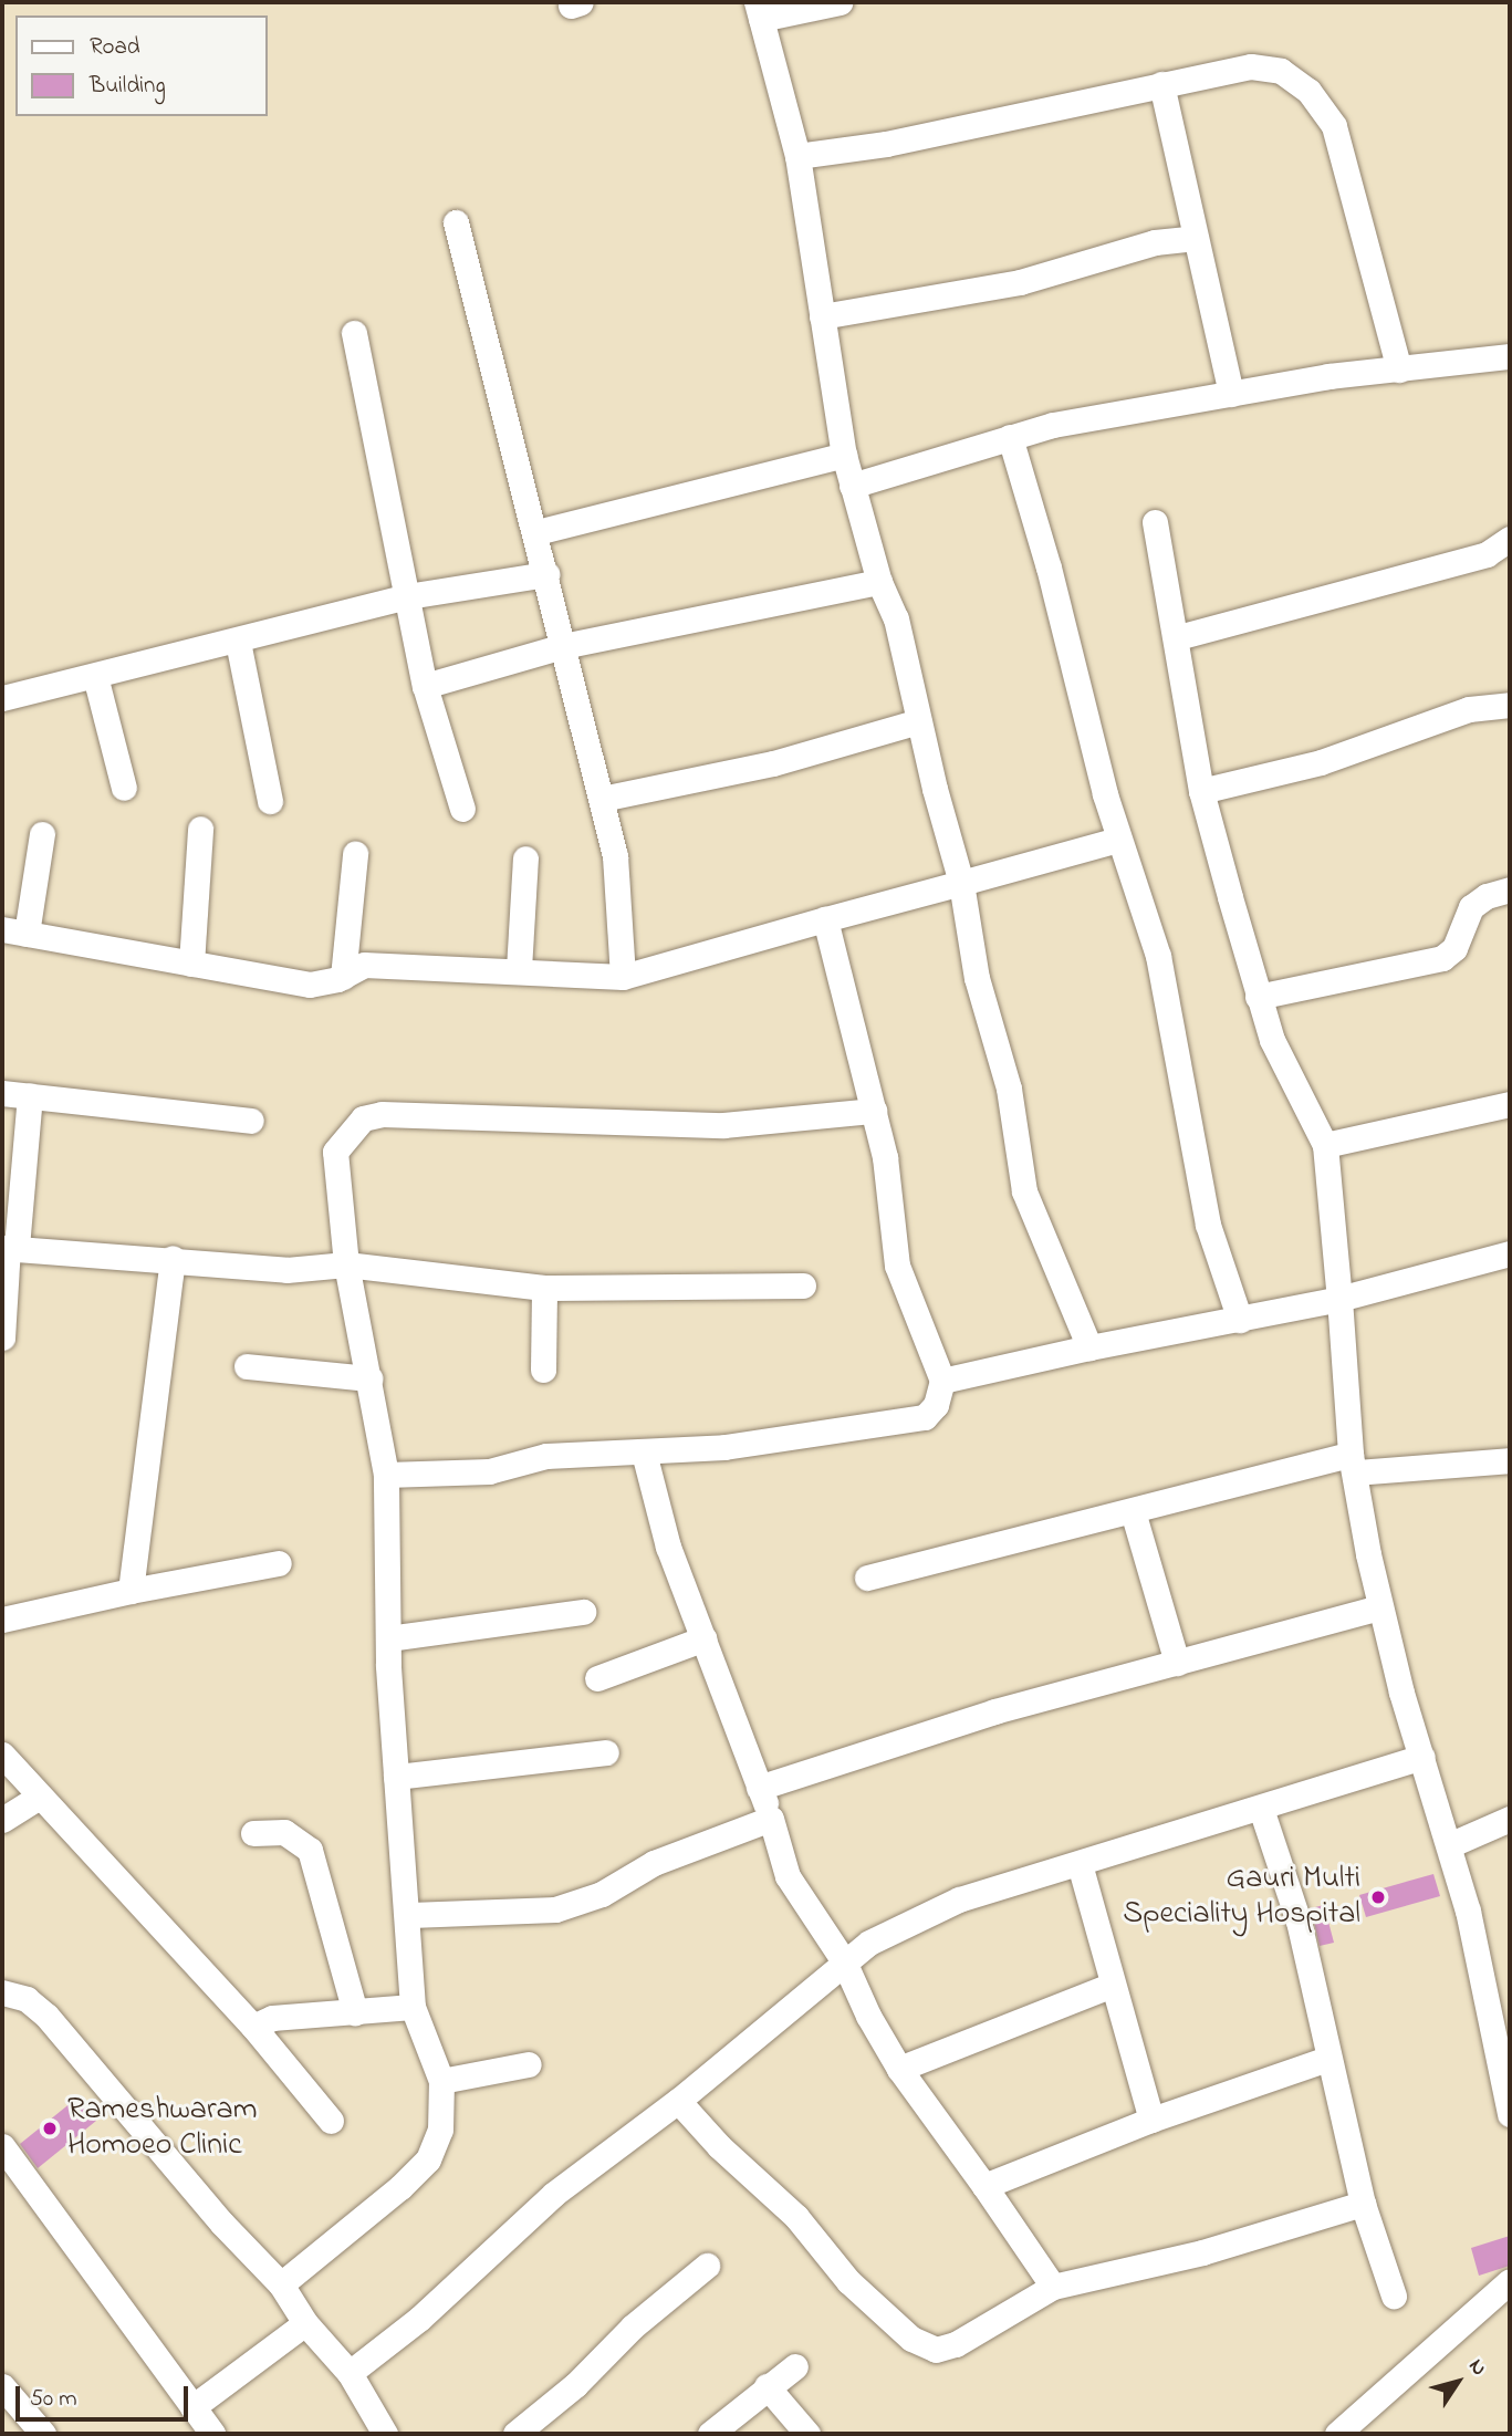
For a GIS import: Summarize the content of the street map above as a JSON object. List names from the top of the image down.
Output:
{
  "places": ["Gauri Multi Speciality Hospital", "Rameshwaram Homoeo Clinic"],
  "legend": ["Road", "Building"],
  "scale_bar": "50 m",
  "north": "top right"
}
